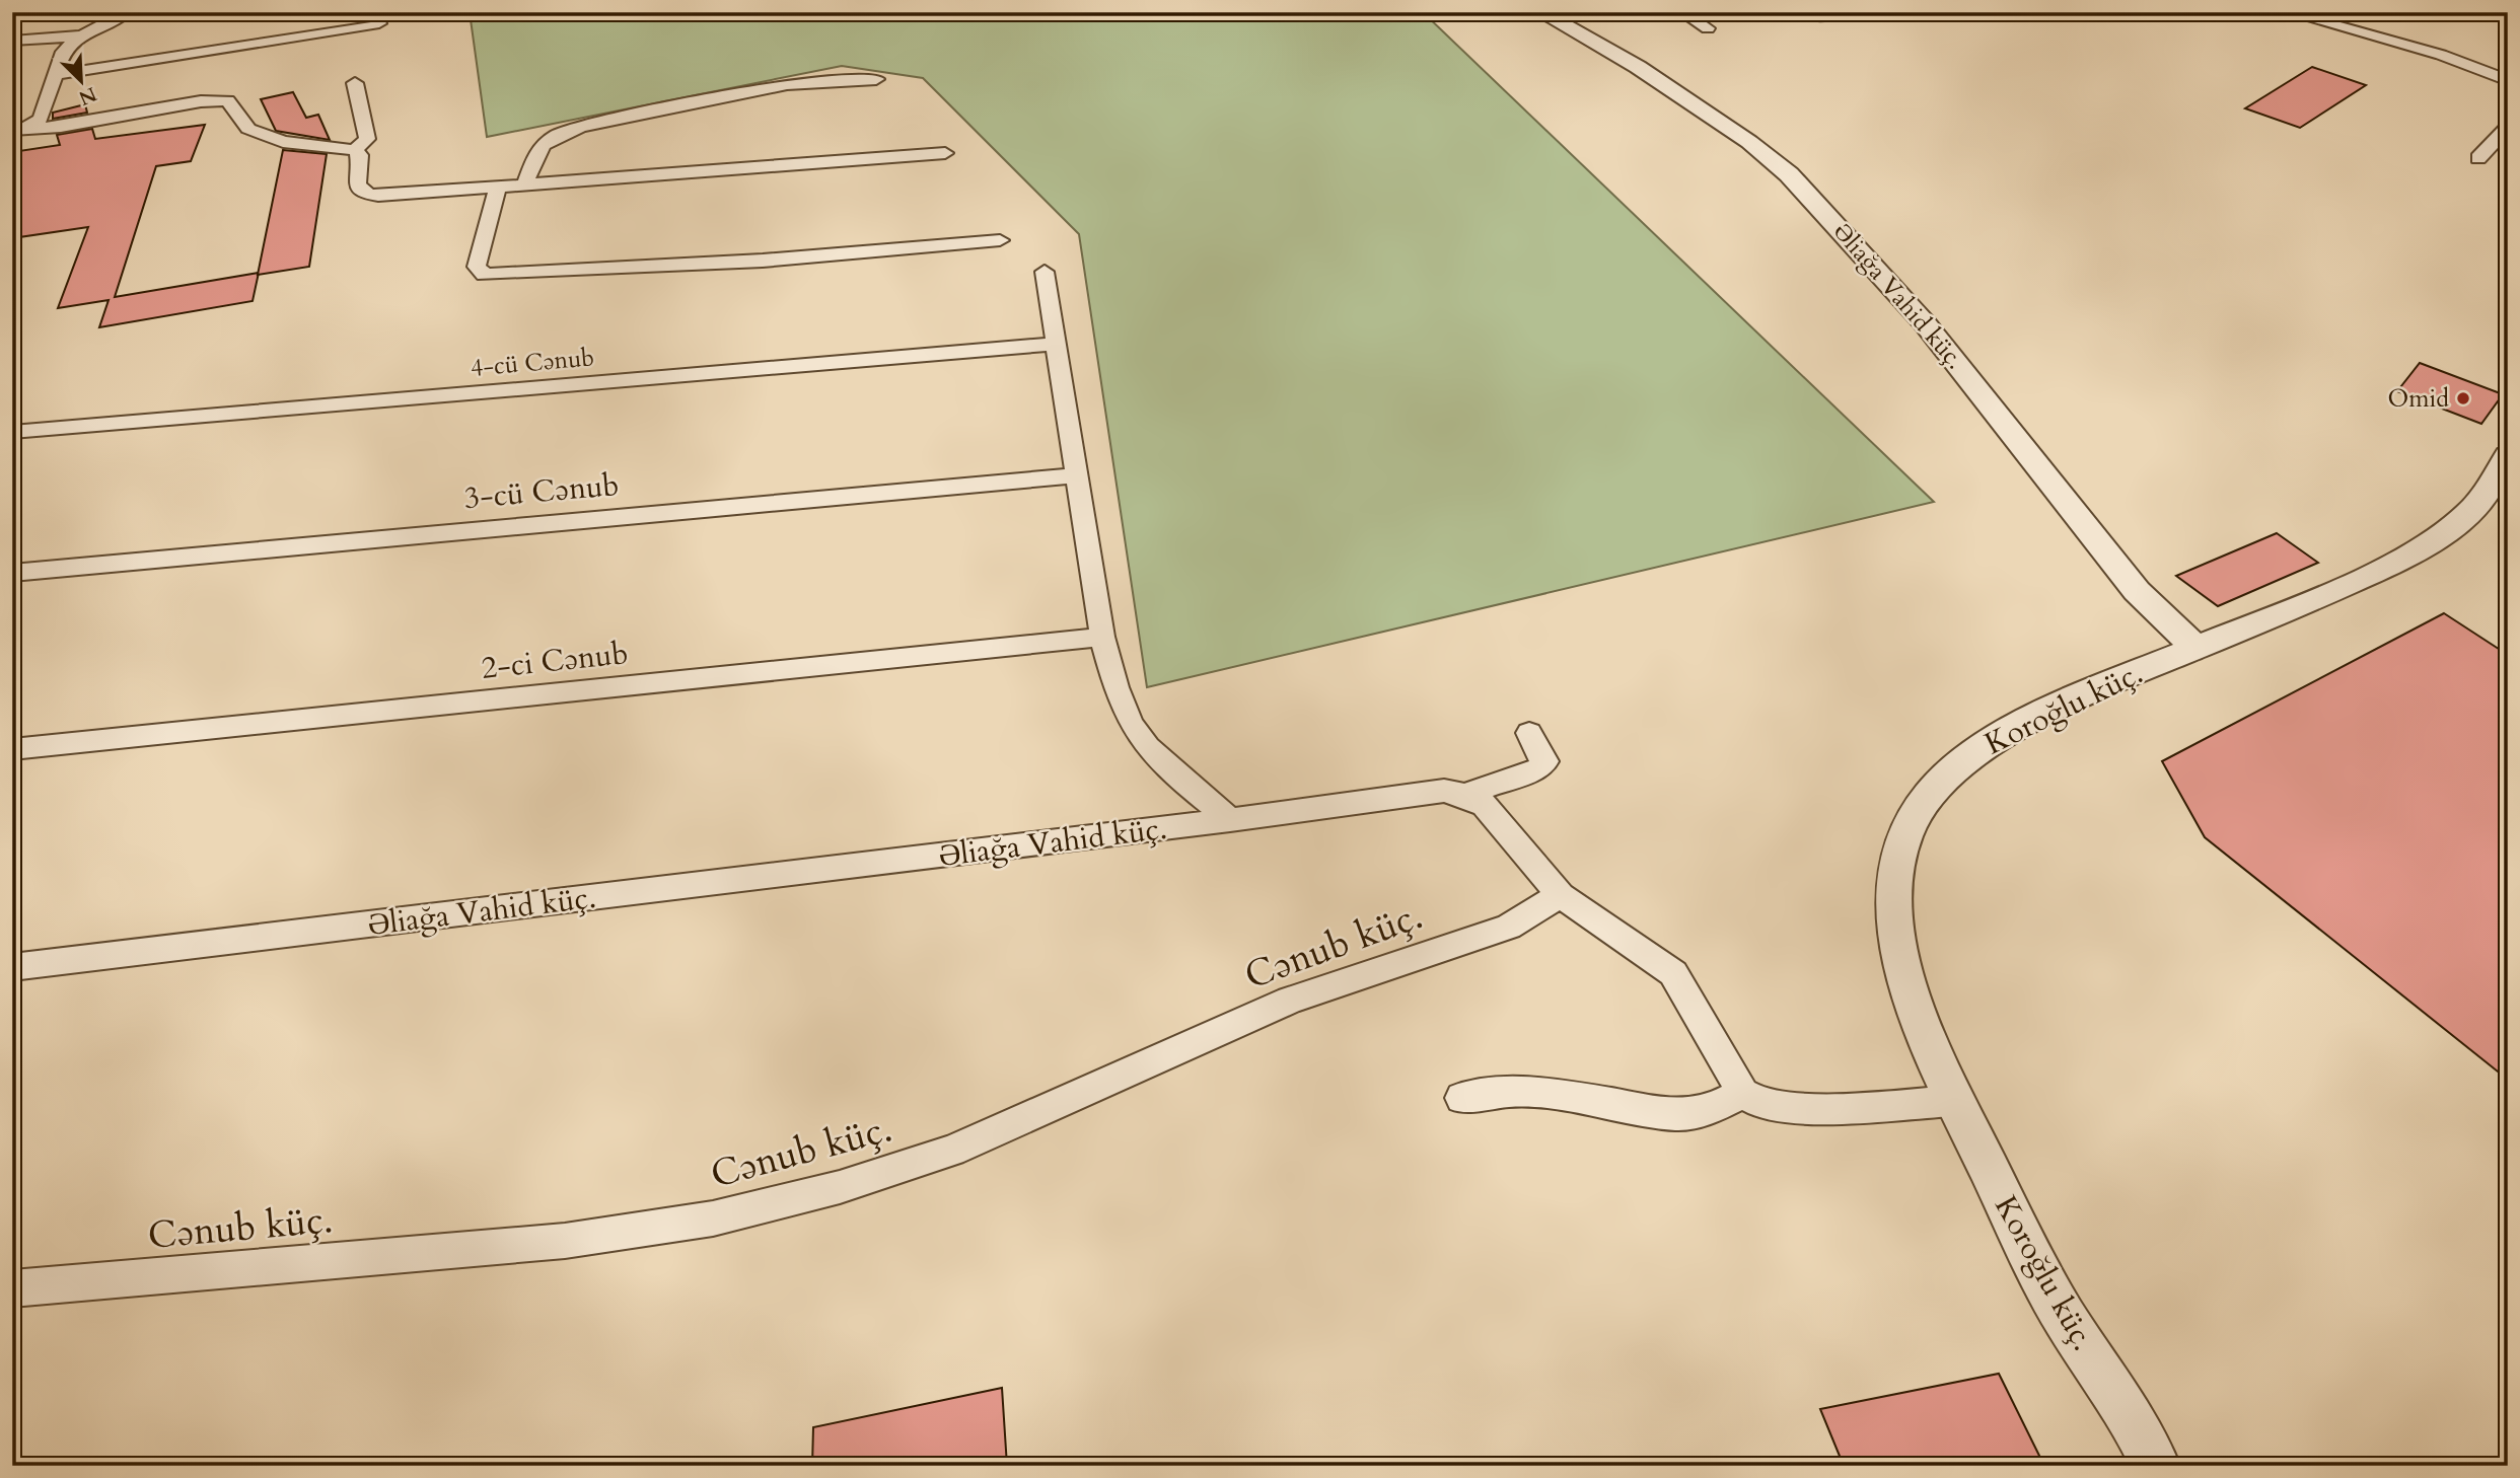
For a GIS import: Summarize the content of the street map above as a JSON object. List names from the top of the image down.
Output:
{
  "streets": {
    "street": [
      "Əliağa Vahid küç.",
      "4-cü Cənub",
      "3-cü Cənub",
      "2-ci Cənub",
      "Koroğlu küç.",
      "Cənub küç."
    ]
  },
  "crossings": [
    ["Əliağa Vahid küç.", "Koroğlu küç."]
  ],
  "places": ["Omid"],
  "north": "bottom right"
}
